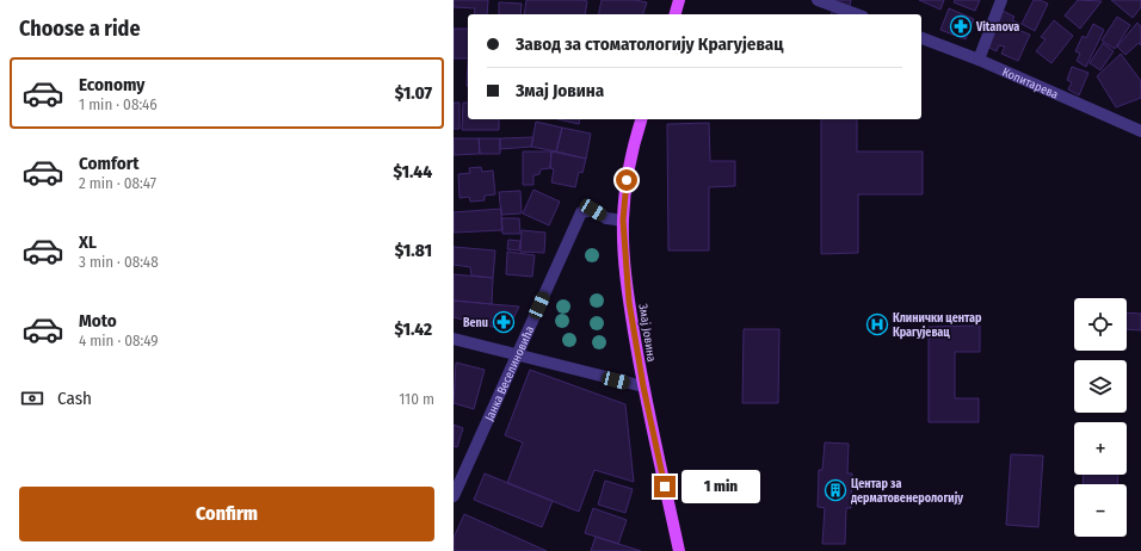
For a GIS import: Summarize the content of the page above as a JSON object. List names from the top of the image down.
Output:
{
  "streets": {
    "main road": ["Змај Јовина"],
    "street": ["Копитарева", "Јанка Веселиновића"]
  },
  "crossings": [
    ["Змај Јовина", "Јанка Веселиновића"]
  ],
  "places": {
    "pharmacy": ["Vitanova", "Benu"],
    "hospital": ["Клинички центар Крагујевац"],
    "building": ["Центар за дерматовенерологију"]
  },
  "page": {
    "heading": "Choose a ride",
    "banner": ["Завод за стоматологију Крагујевац", "Змај Јовина"],
    "list": [
      {
        "name": "Economy",
        "note": "1 min · 08:46",
        "value": "$1.07"
      },
      {
        "name": "Comfort",
        "note": "2 min · 08:47",
        "value": "$1.44"
      },
      {
        "name": "XL",
        "note": "3 min · 08:48",
        "value": "$1.81"
      },
      {
        "name": "Moto",
        "note": "4 min · 08:49",
        "value": "$1.42"
      }
    ],
    "map_buttons": ["+", "−"],
    "pay": ["Cash", "110 m"],
    "bubble": "1 min",
    "buttons": "Confirm"
  }
}
